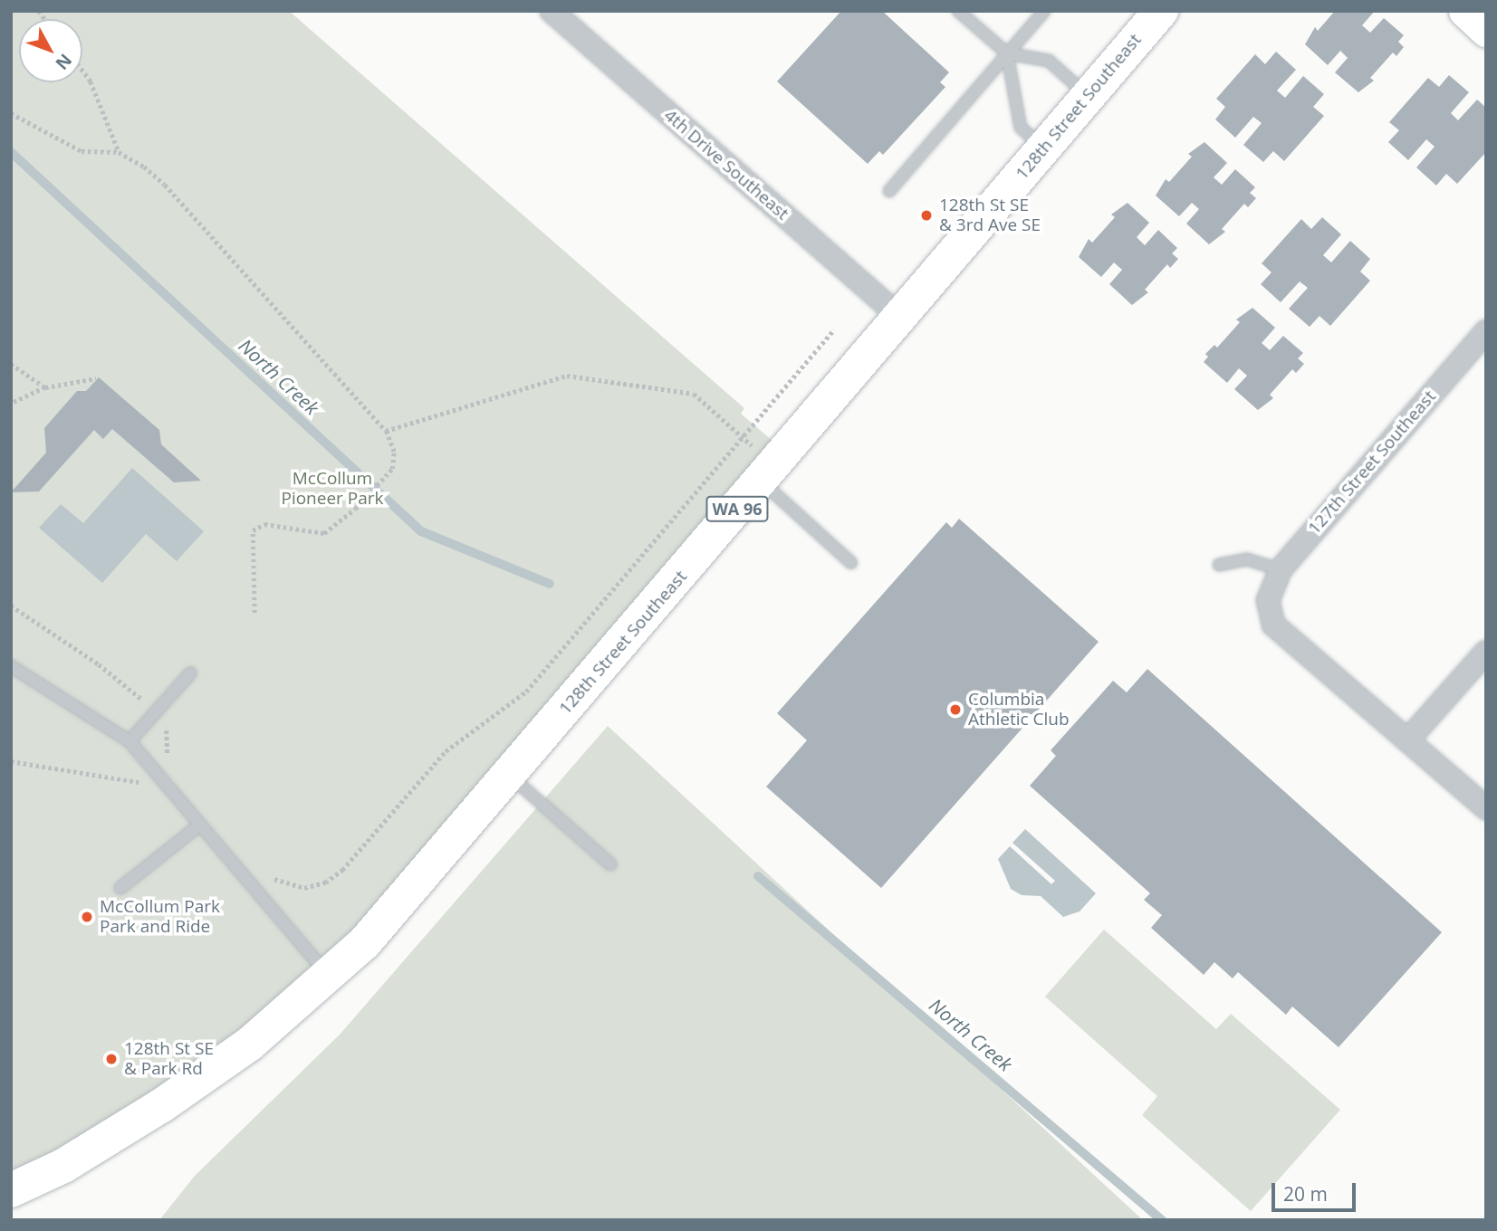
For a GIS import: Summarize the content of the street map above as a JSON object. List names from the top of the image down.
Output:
{
  "streets": {
    "main road": ["128th Street Southeast", "WA 96"],
    "street": ["4th Drive Southeast", "127th Street Southeast"]
  },
  "crossings": [
    ["128th Street Southeast", "4th Drive Southeast"]
  ],
  "water": ["North Creek"],
  "parks": ["McCollum Pioneer Park"],
  "places": [
    "128th St SE & 3rd Ave SE",
    "Columbia Athletic Club",
    "McCollum Park Park and Ride",
    "128th St SE & Park Rd"
  ],
  "scale_bar": "20 m",
  "north": "bottom right"
}
